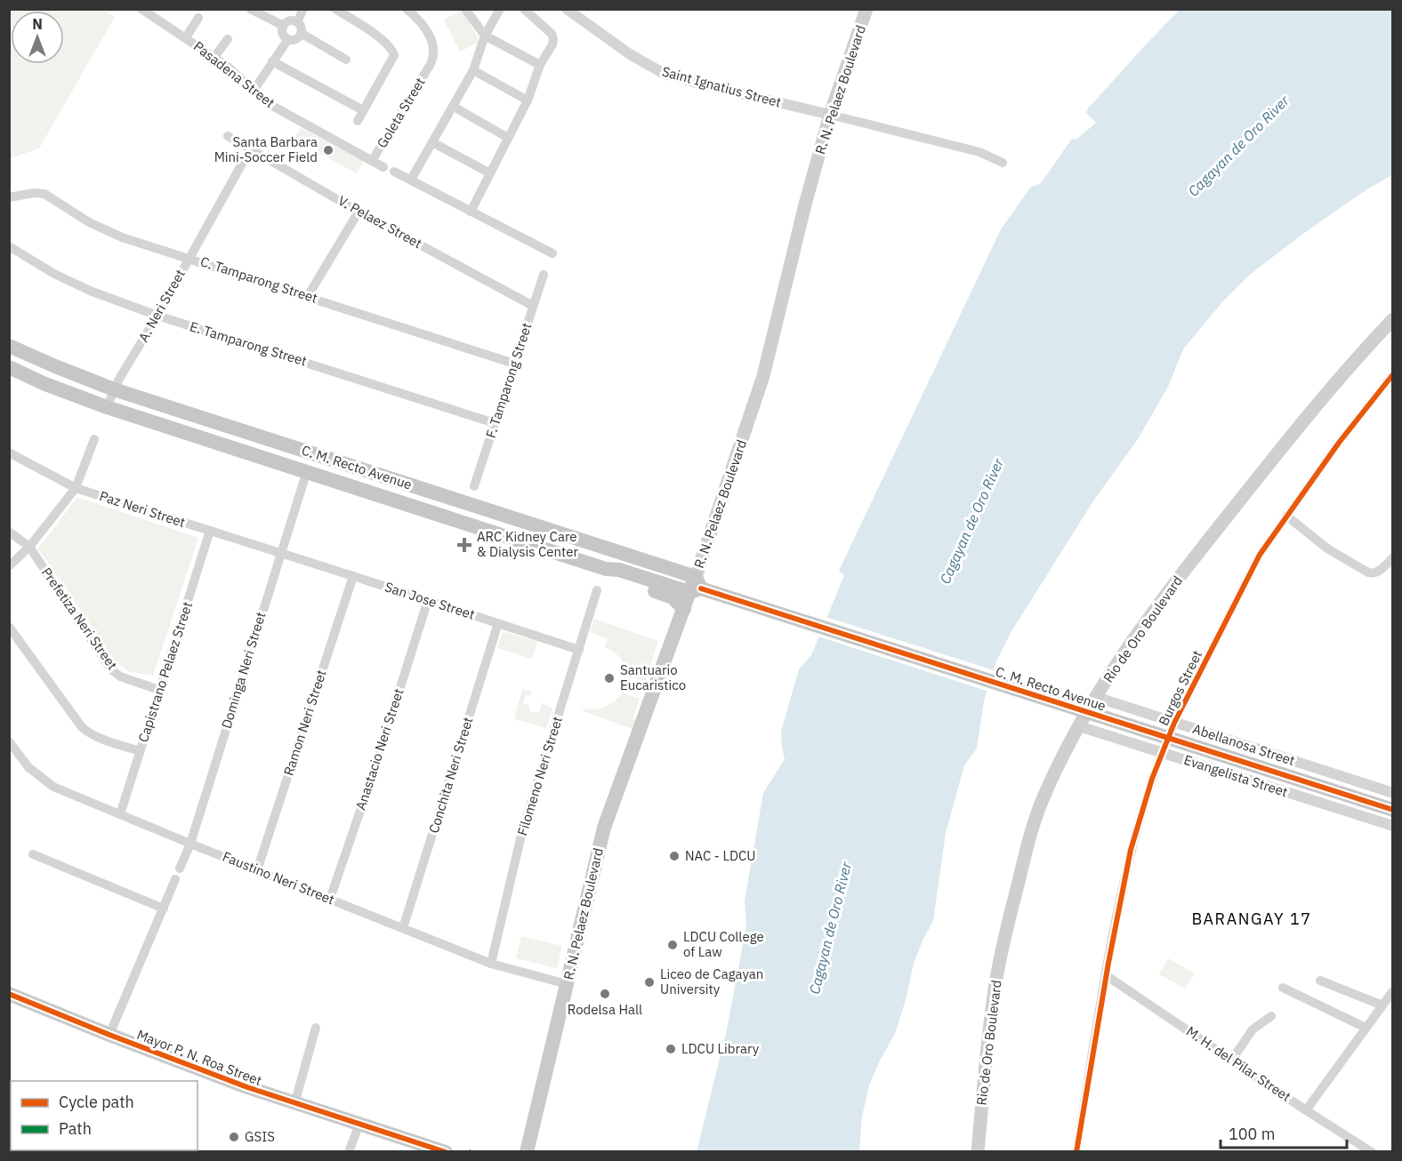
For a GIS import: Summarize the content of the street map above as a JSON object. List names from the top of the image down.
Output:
{
  "streets": {
    "highway": ["C. M. Recto Avenue"],
    "main road": ["R. N. Pelaez Boulevard", "Rio de Oro Boulevard", "Mayor P. N. Roa Street"],
    "street": [
      "Pasadena Street",
      "Saint Ignatius Street",
      "Goleta Street",
      "V. Pelaez Street",
      "C. Tamparong Street",
      "A. Neri Street",
      "E. Tamparong Street",
      "F. Tamparong Street",
      "Paz Neri Street",
      "San Jose Street",
      "Prefetiza Neri Street",
      "Dominga Neri Street",
      "Capistrano Pelaez Street",
      "Burgos Street",
      "Ramon Neri Street",
      "Abellanosa Street",
      "Anastacio Neri Street",
      "Conchita Neri Street",
      "Filomeno Neri Street",
      "Evangelista Street",
      "Faustino Neri Street",
      "M. H. del Pilar Street"
    ]
  },
  "crossings": [
    ["Pasadena Street", "Goleta Street"],
    ["Saint Ignatius Street", "R. N. Pelaez Boulevard"],
    ["R. N. Pelaez Boulevard", "C. M. Recto Avenue"],
    ["R. N. Pelaez Boulevard", "Faustino Neri Street"],
    ["V. Pelaez Street", "A. Neri Street"],
    ["V. Pelaez Street", "F. Tamparong Street"],
    ["C. Tamparong Street", "A. Neri Street"],
    ["C. Tamparong Street", "F. Tamparong Street"],
    ["A. Neri Street", "E. Tamparong Street"],
    ["A. Neri Street", "C. M. Recto Avenue"],
    ["E. Tamparong Street", "F. Tamparong Street"],
    ["C. M. Recto Avenue", "Dominga Neri Street"],
    ["Paz Neri Street", "San Jose Street"],
    ["Paz Neri Street", "Dominga Neri Street"],
    ["Paz Neri Street", "Capistrano Pelaez Street"],
    ["San Jose Street", "Dominga Neri Street"],
    ["San Jose Street", "Ramon Neri Street"],
    ["San Jose Street", "Anastacio Neri Street"],
    ["San Jose Street", "Conchita Neri Street"],
    ["San Jose Street", "Filomeno Neri Street"],
    ["Prefetiza Neri Street", "Capistrano Pelaez Street"],
    ["Rio de Oro Boulevard", "Abellanosa Street"],
    ["Rio de Oro Boulevard", "Evangelista Street"],
    ["Dominga Neri Street", "Faustino Neri Street"],
    ["Capistrano Pelaez Street", "Faustino Neri Street"],
    ["Burgos Street", "Abellanosa Street"],
    ["Burgos Street", "Evangelista Street"],
    ["Burgos Street", "M. H. del Pilar Street"],
    ["Ramon Neri Street", "Faustino Neri Street"],
    ["Anastacio Neri Street", "Faustino Neri Street"],
    ["Conchita Neri Street", "Faustino Neri Street"],
    ["Filomeno Neri Street", "Faustino Neri Street"]
  ],
  "districts": ["BARANGAY 17"],
  "water": ["Cagayan de Oro River"],
  "places": {
    "other": [
      "Santa Barbara Mini-Soccer Field",
      "Santuario Eucaristico",
      "NAC - LDCU",
      "LDCU College of Law",
      "Liceo de Cagayan University",
      "Rodelsa Hall",
      "LDCU Library",
      "GSIS"
    ],
    "health": ["ARC Kidney Care & Dialysis Center"]
  },
  "legend": ["Cycle path", "Path"],
  "scale_bar": "100 m",
  "north": "top"
}
